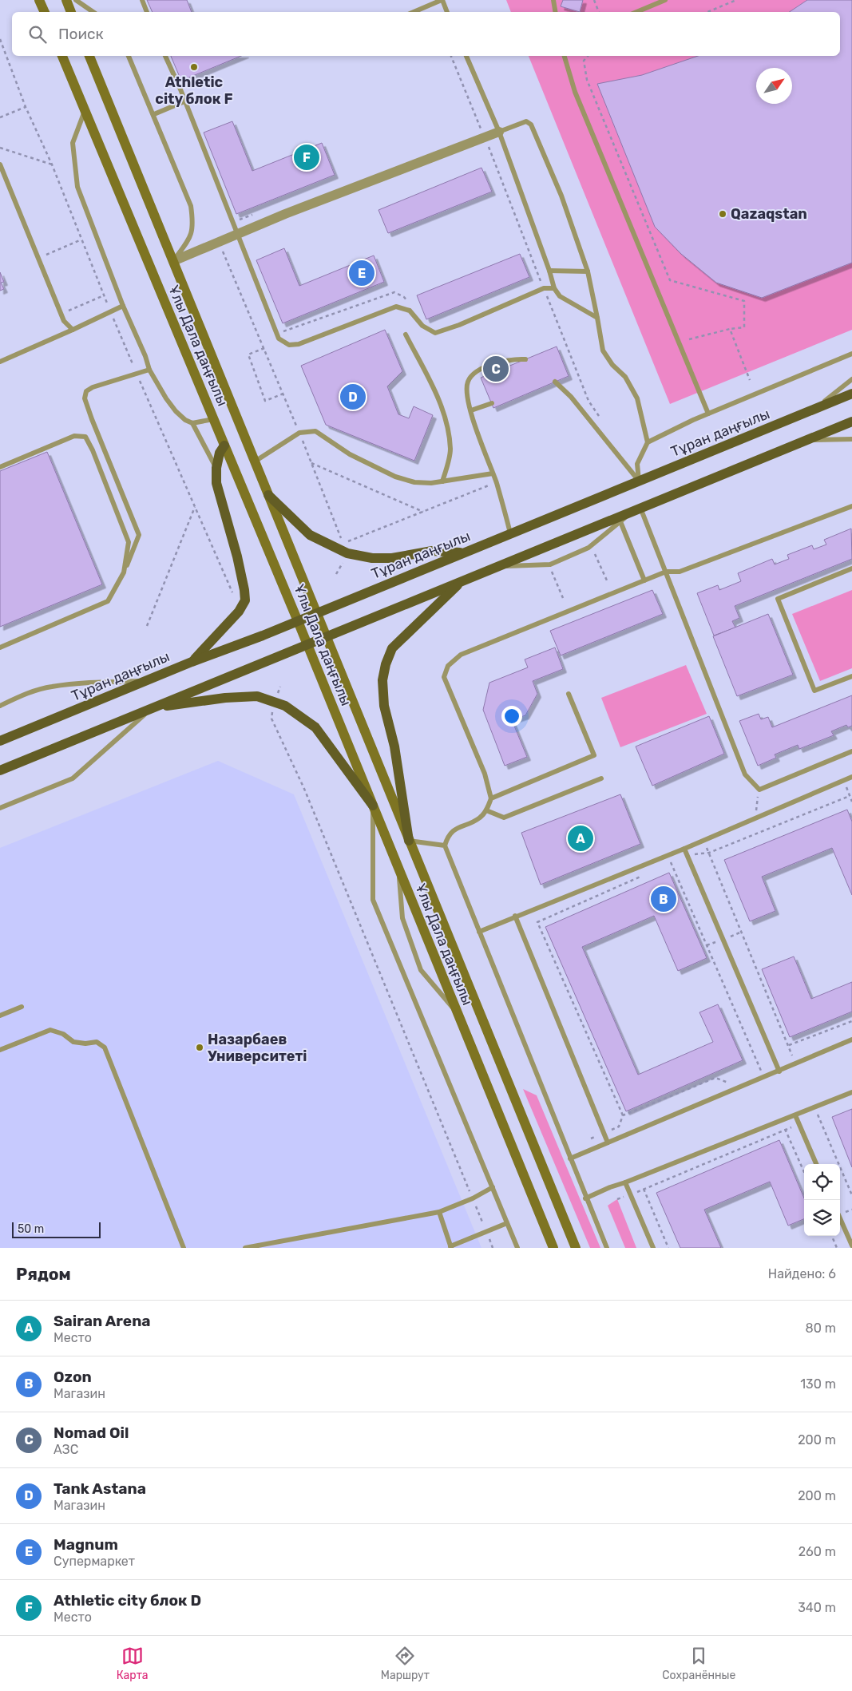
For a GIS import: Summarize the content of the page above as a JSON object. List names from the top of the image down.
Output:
{
  "streets": {
    "main road": ["Ұлы Дала даңғылы", "Тұран даңғылы"]
  },
  "crossings": [
    ["Ұлы Дала даңғылы", "Тұран даңғылы"]
  ],
  "places": ["Athletic city блок F", "Qazaqstan", "Назарбаев Университеті"],
  "scale_bar": "50 m",
  "north": "top right",
  "page": {
    "search": "Поиск",
    "pins": [
      "F",
      "E",
      "C",
      "D",
      "A",
      "B"
    ],
    "scale": "50 m",
    "heading": ["Рядом", "Найдено: 6"],
    "list": [
      {
        "mark": "A",
        "name": "Sairan Arena",
        "note": "Место",
        "value": "80 m"
      },
      {
        "mark": "B",
        "name": "Ozon",
        "note": "Магазин",
        "value": "130 m"
      },
      {
        "mark": "C",
        "name": "Nomad Oil",
        "note": "АЗС",
        "value": "200 m"
      },
      {
        "mark": "D",
        "name": "Tank Astana",
        "note": "Магазин",
        "value": "200 m"
      },
      {
        "mark": "E",
        "name": "Magnum",
        "note": "Супермаркет",
        "value": "260 m"
      },
      {
        "mark": "F",
        "name": "Athletic city блок D",
        "note": "Место",
        "value": "340 m"
      }
    ],
    "nav": ["Карта", "Маршрут", "Сохранённые"]
  }
}
